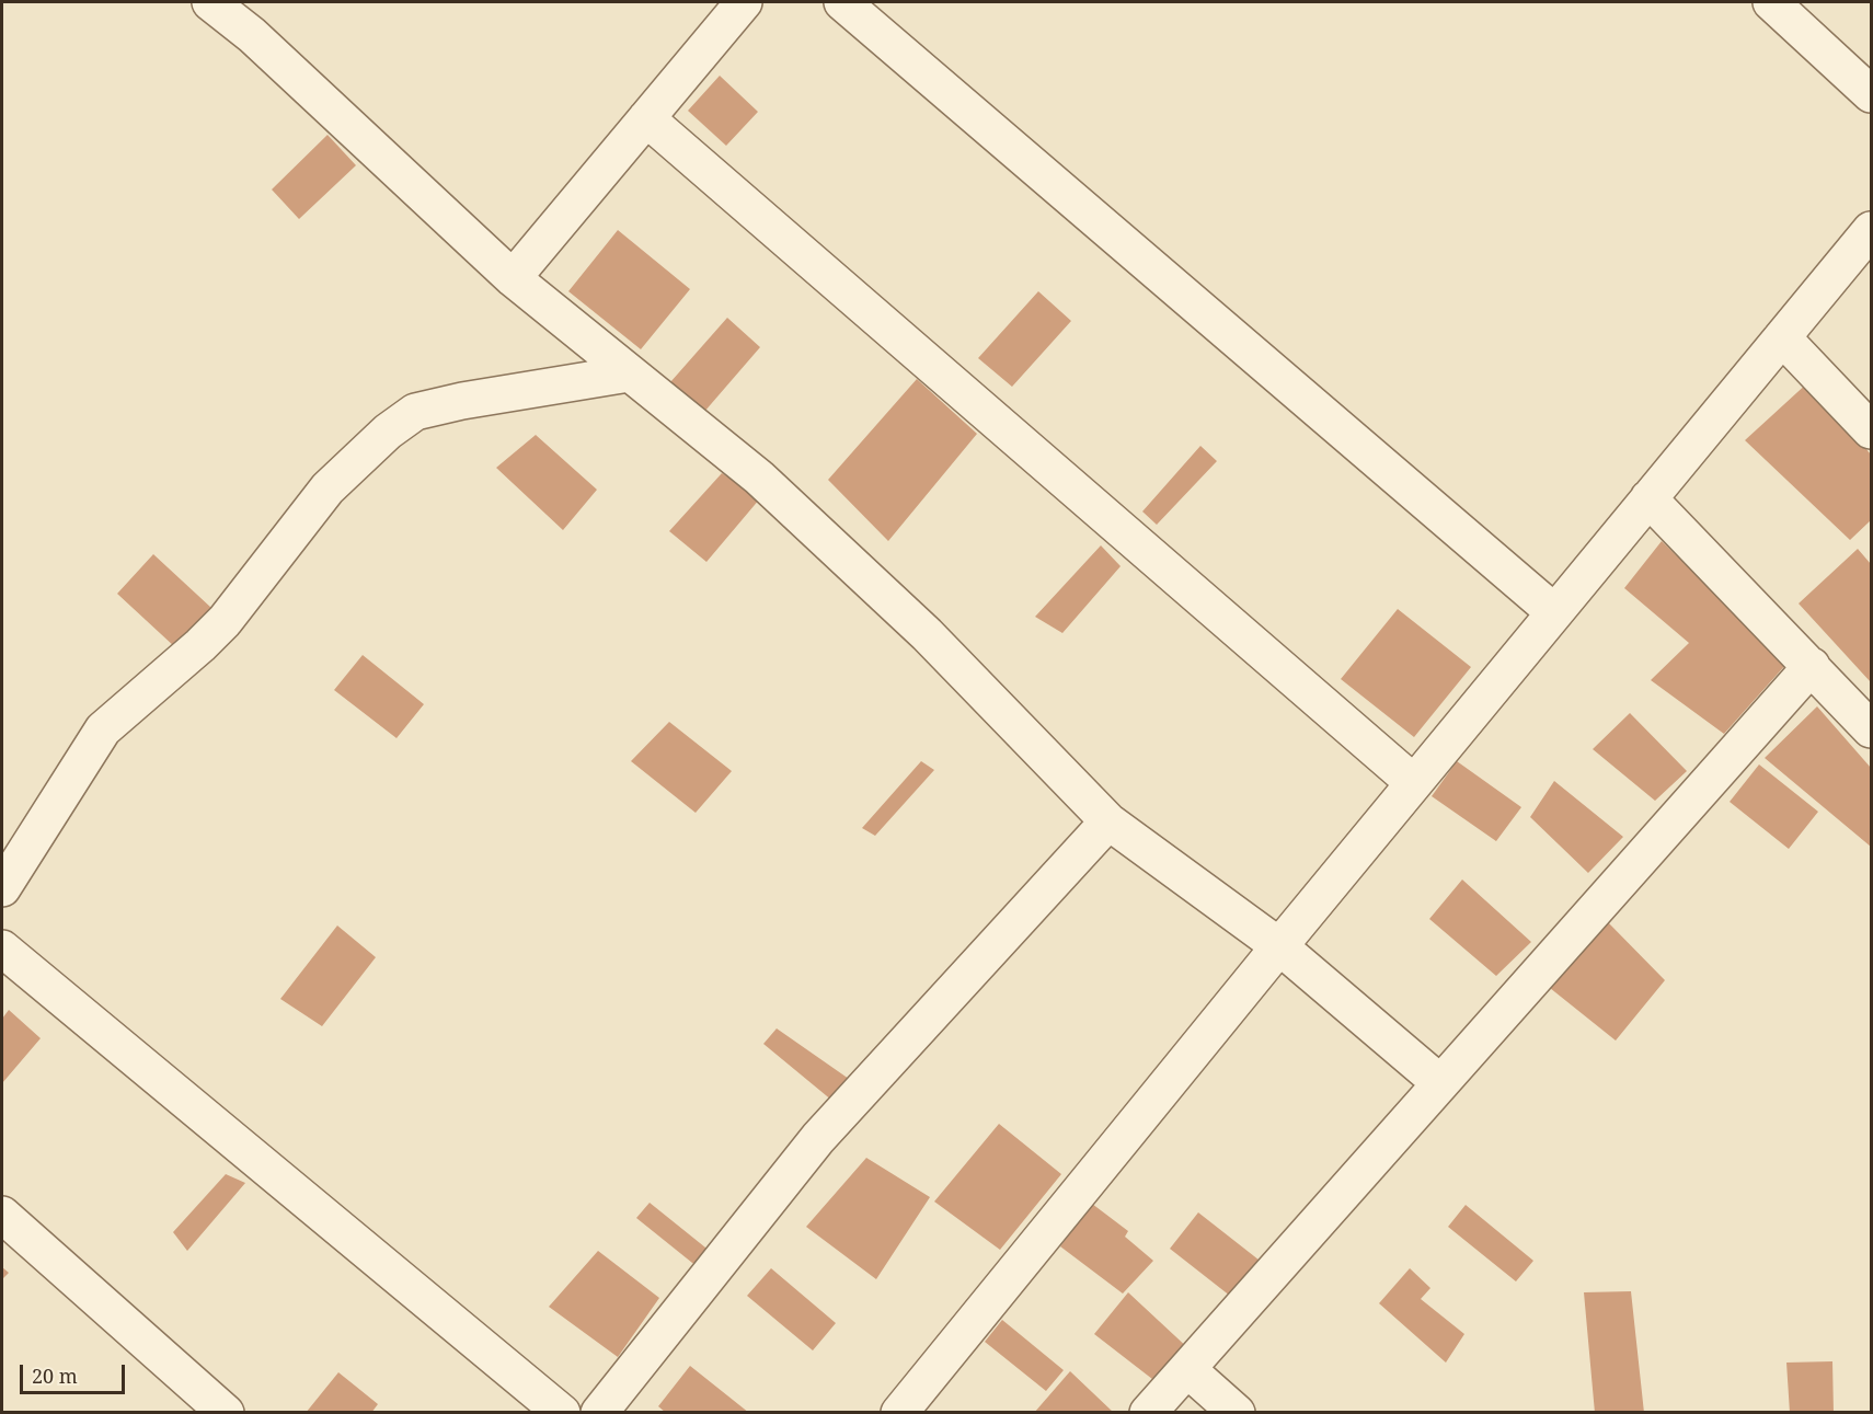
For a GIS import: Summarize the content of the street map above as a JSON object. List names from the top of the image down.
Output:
{
  "scale_bar": "20 m"
}
